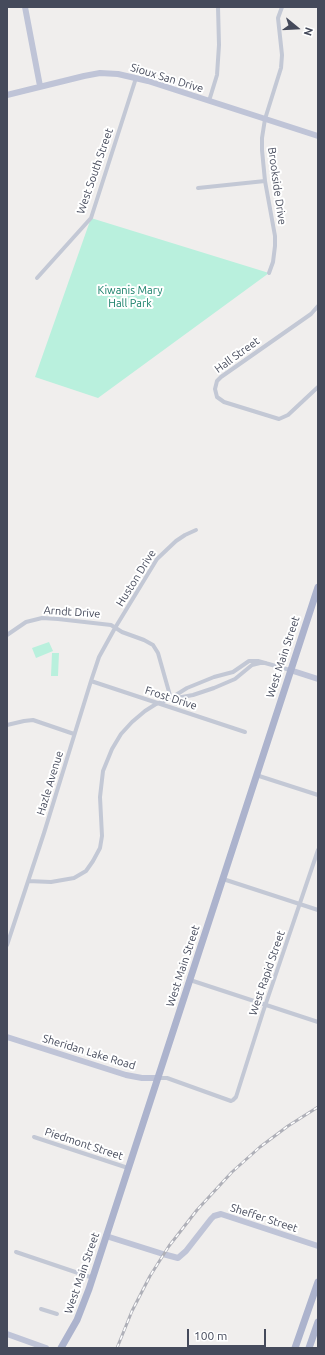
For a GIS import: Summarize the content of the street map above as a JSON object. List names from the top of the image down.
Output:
{
  "streets": {
    "main road": ["West Main Street"],
    "street": [
      "Sioux San Drive",
      "West South Street",
      "Brookside Drive",
      "Hall Street",
      "Huston Drive",
      "Arndt Drive",
      "Frost Drive",
      "Hazle Avenue",
      "West Rapid Street",
      "Sheridan Lake Road",
      "Piedmont Street",
      "Sheffer Street"
    ]
  },
  "crossings": [
    ["Sioux San Drive", "West South Street"],
    ["Sioux San Drive", "Brookside Drive"],
    ["Huston Drive", "Arndt Drive"],
    ["Huston Drive", "Hazle Avenue"],
    ["Arndt Drive", "Hazle Avenue"],
    ["West Main Street", "Sheridan Lake Road"],
    ["West Main Street", "Piedmont Street"],
    ["West Main Street", "Sheffer Street"],
    ["Frost Drive", "Hazle Avenue"],
    ["West Rapid Street", "Sheridan Lake Road"]
  ],
  "parks": ["Kiwanis Mary Hall Park"],
  "scale_bar": "100 m",
  "north": "right"
}
